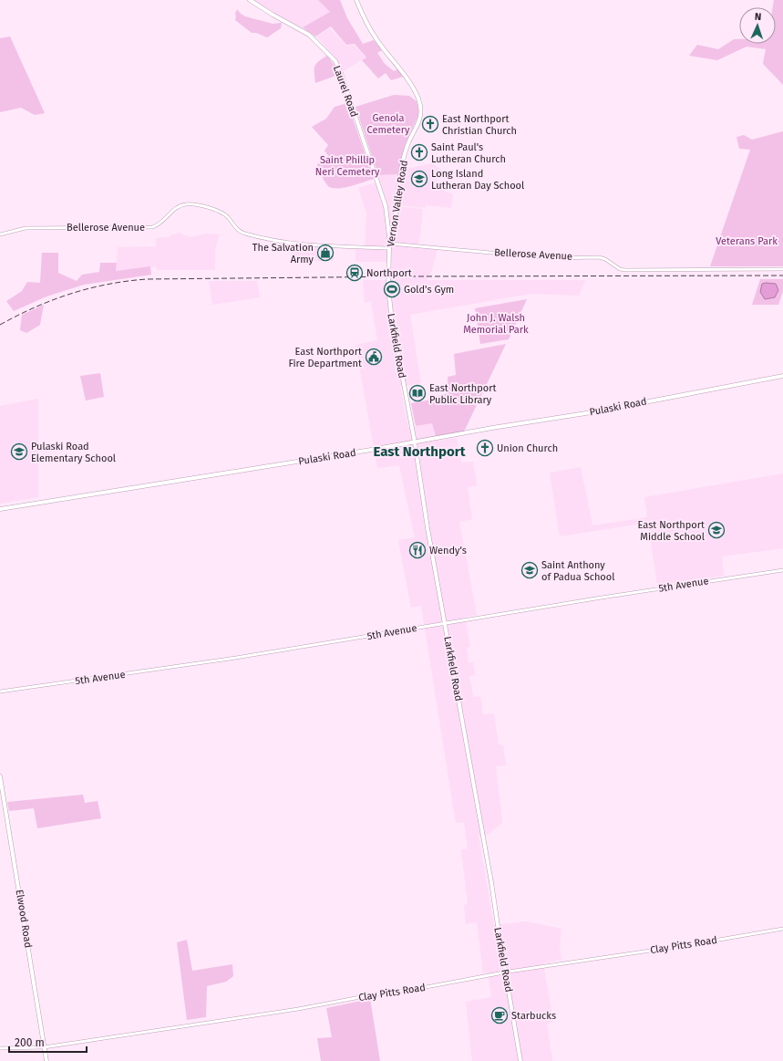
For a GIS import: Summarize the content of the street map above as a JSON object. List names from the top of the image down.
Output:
{
  "streets": {
    "main road": [
      "Laurel Road",
      "Vernon Valley Road",
      "Larkfield Road",
      "Pulaski Road",
      "Elwood Road"
    ],
    "street": ["Bellerose Avenue", "5th Avenue", "Clay Pitts Road"]
  },
  "crossings": [
    ["Laurel Road", "Vernon Valley Road"],
    ["Laurel Road", "Bellerose Avenue"],
    ["Vernon Valley Road", "Bellerose Avenue"],
    ["Vernon Valley Road", "Larkfield Road"],
    ["Larkfield Road", "Pulaski Road"],
    ["Larkfield Road", "5th Avenue"],
    ["Larkfield Road", "Clay Pitts Road"],
    ["Elwood Road", "Clay Pitts Road"]
  ],
  "districts": ["East Northport"],
  "parks": [
    "Genola Cemetery",
    "Saint Phillip Neri Cemetery",
    "Veterans Park",
    "John J. Walsh Memorial Park"
  ],
  "places": {
    "church": ["East Northport Christian Church", "Saint Paul's Lutheran Church", "Union Church"],
    "school or university": [
      "Long Island Lutheran Day School",
      "Pulaski Road Elementary School",
      "East Northport Middle School",
      "Saint Anthony of Padua School"
    ],
    "shop": ["The Salvation Army"],
    "station": ["Northport"],
    "sports": ["Gold's Gym"],
    "public building": ["East Northport Fire Department"],
    "library": ["East Northport Public Library"],
    "restaurant": ["Wendy's"],
    "cafe": ["Starbucks"]
  },
  "scale_bar": "200 m",
  "north": "top"
}
